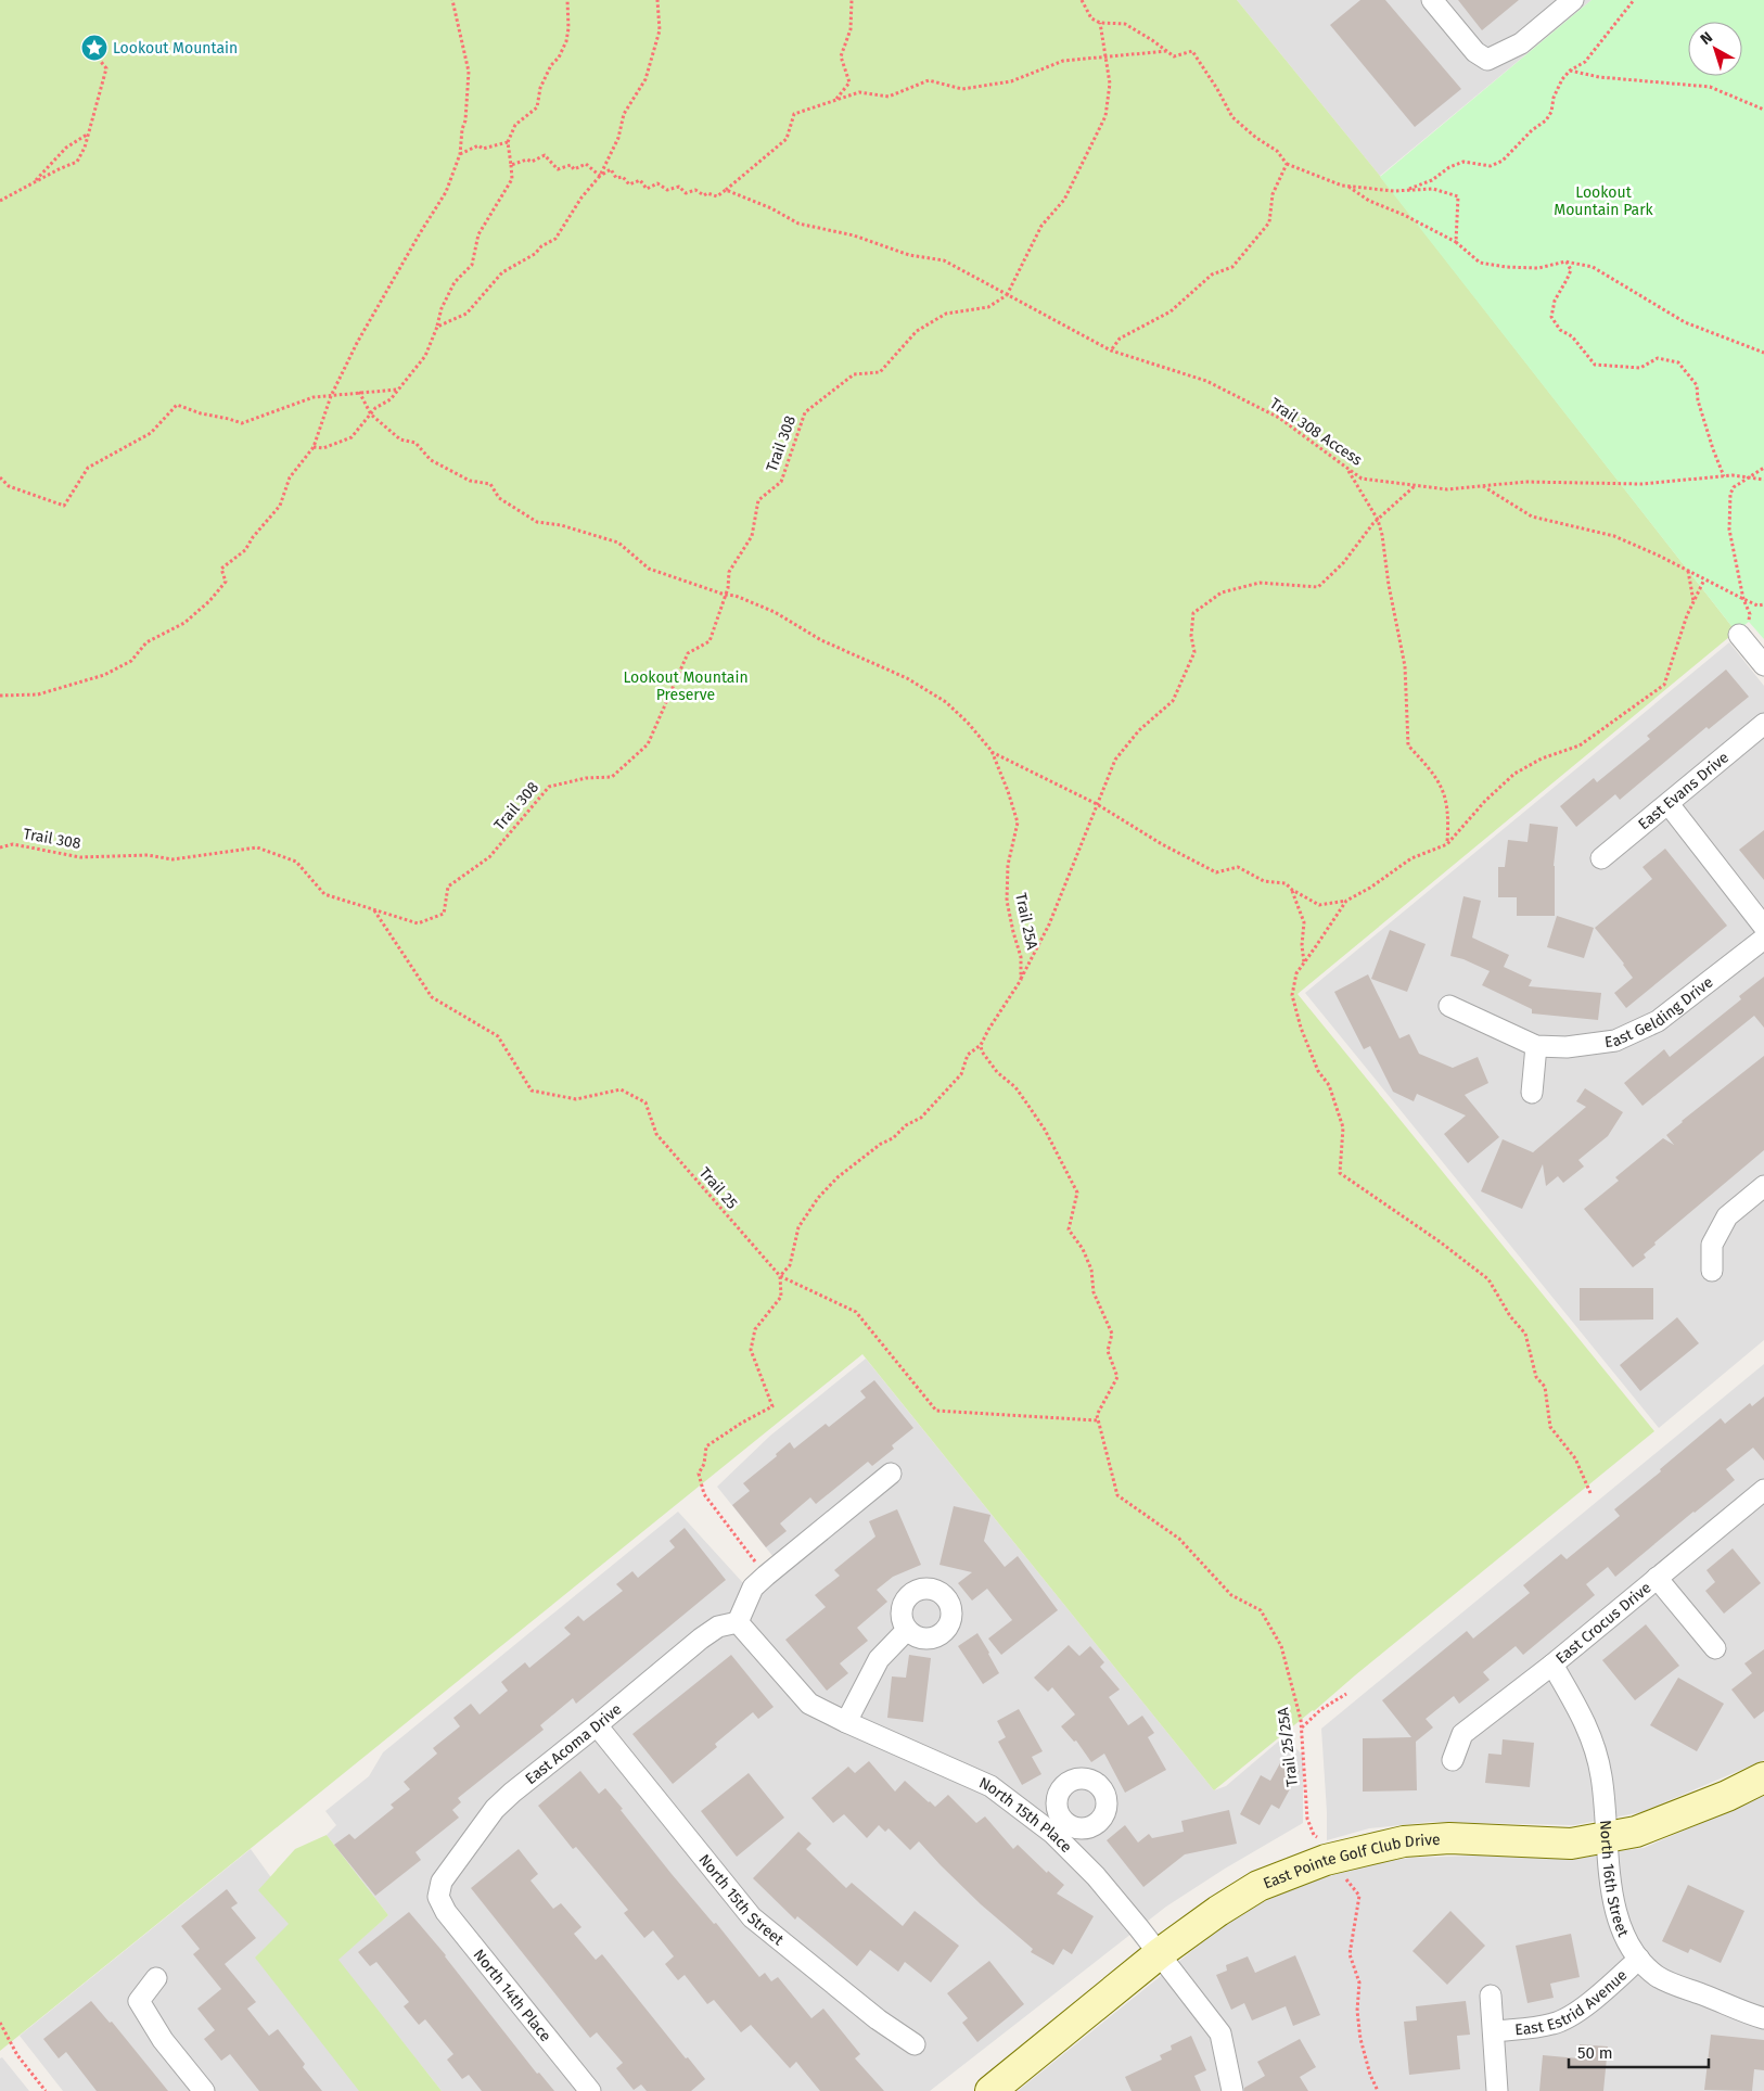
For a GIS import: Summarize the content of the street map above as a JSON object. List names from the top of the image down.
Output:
{
  "streets": {
    "street": [
      "East Evans Drive",
      "East Gelding Drive",
      "East Crocus Drive",
      "East Acoma Drive",
      "North 15th Place",
      "East Pointe Golf Club Drive",
      "North 16th Street",
      "North 15th Street",
      "North 14th Place",
      "East Estrid Avenue"
    ],
    "path": [
      "Trail 308 Access",
      "Trail 308",
      "Trail 25A",
      "Trail 25",
      "Trail 25/25A"
    ]
  },
  "crossings": [
    ["Trail 308 Access", "Trail 308"],
    ["Trail 308", "Trail 25A"],
    ["Trail 308", "Trail 25"],
    ["Trail 25", "Trail 25/25A"],
    ["East Crocus Drive", "North 16th Street"],
    ["East Acoma Drive", "North 15th Place"],
    ["East Acoma Drive", "North 15th Street"],
    ["East Acoma Drive", "North 14th Place"],
    ["Trail 25/25A", "East Pointe Golf Club Drive"],
    ["North 15th Place", "East Pointe Golf Club Drive"],
    ["East Pointe Golf Club Drive", "North 16th Street"],
    ["North 16th Street", "East Estrid Avenue"]
  ],
  "parks": ["Lookout Mountain Park", "Lookout Mountain Preserve"],
  "places": {
    "place": ["Lookout Mountain"]
  },
  "scale_bar": "50 m",
  "north": "top left"
}
